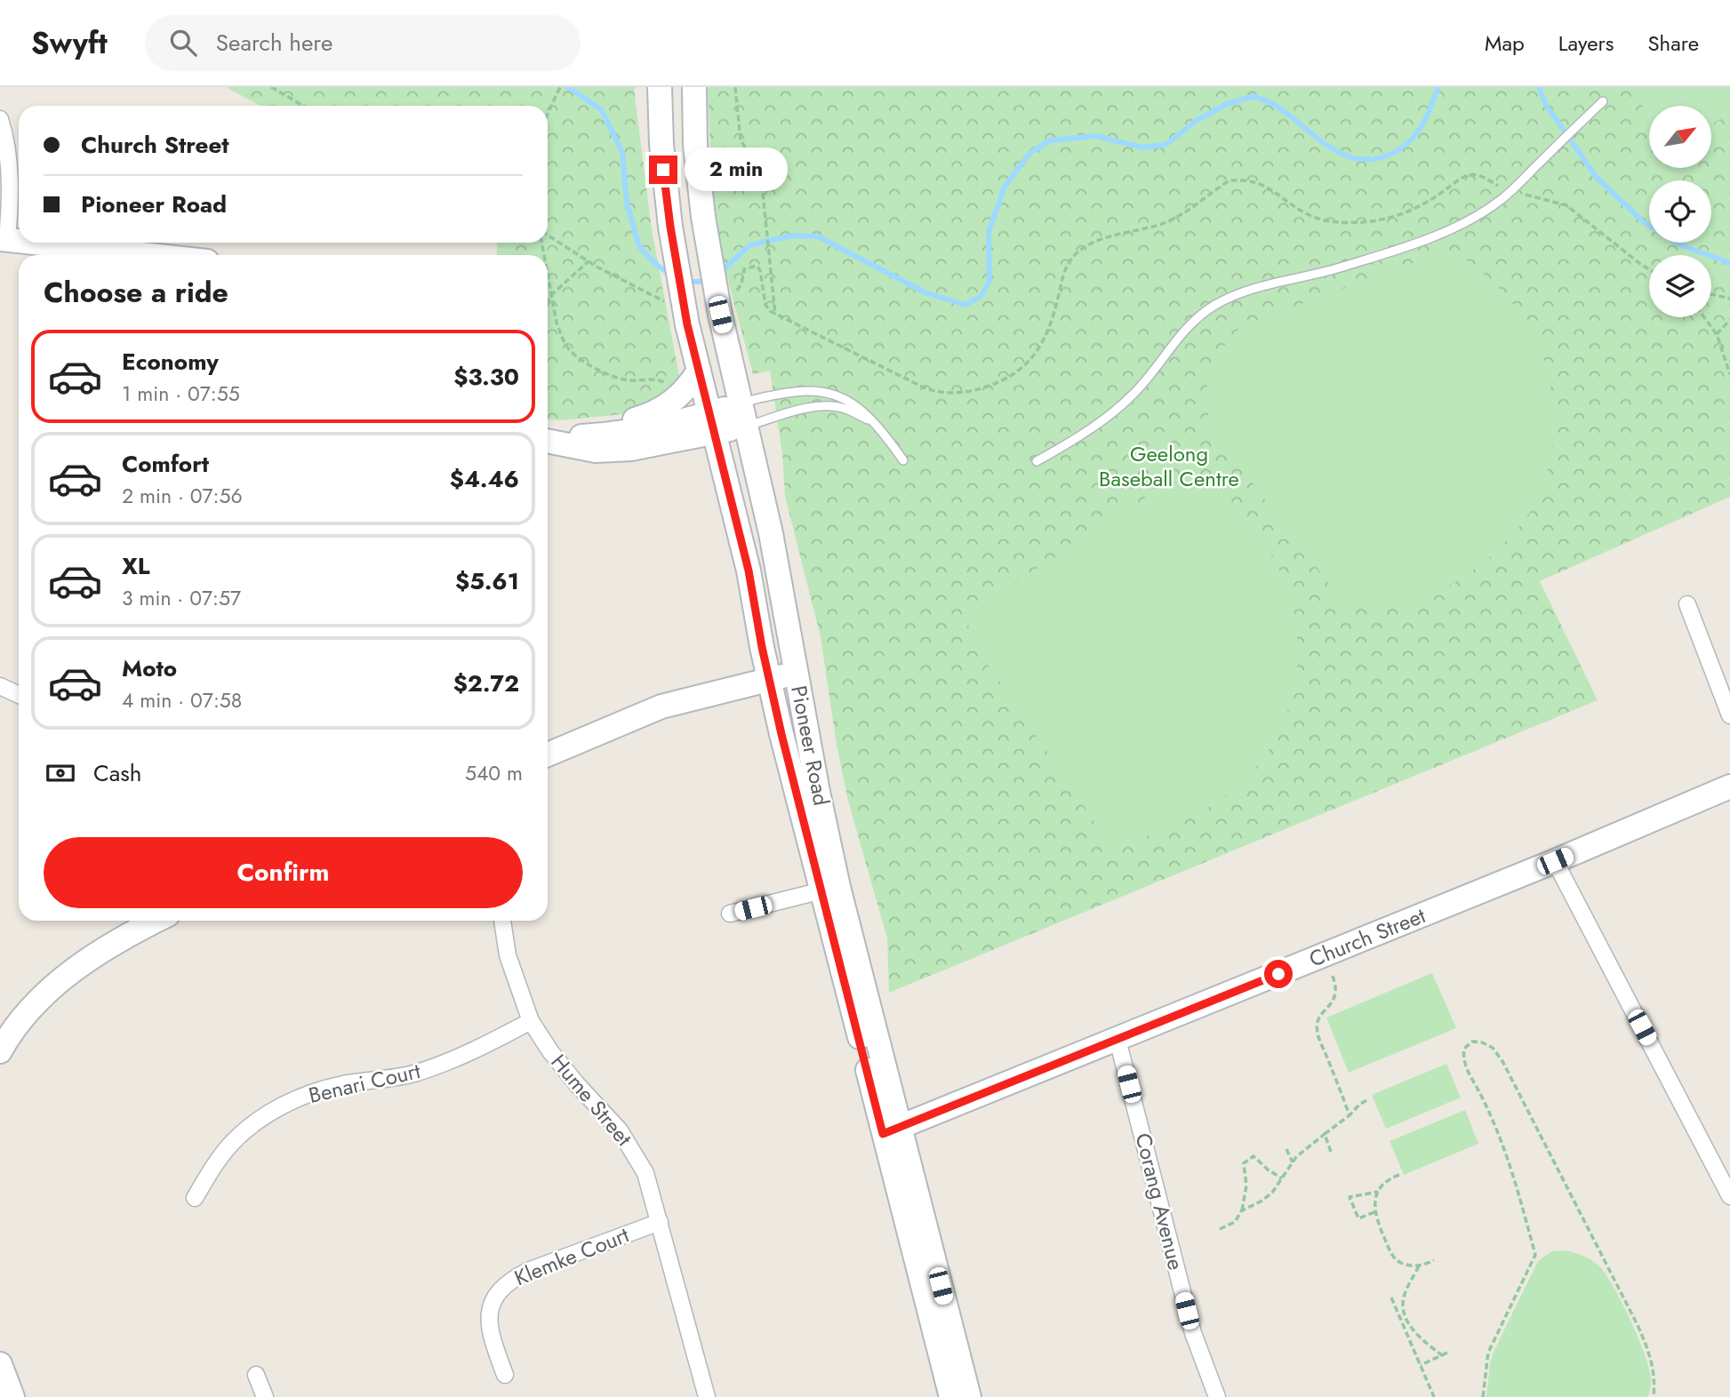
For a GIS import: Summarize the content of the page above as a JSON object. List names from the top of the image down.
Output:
{
  "streets": {
    "main road": ["Pioneer Road", "Church Street"],
    "street": [
      "Benari Court",
      "Hume Street",
      "Corang Avenue",
      "Klemke Court"
    ]
  },
  "crossings": [
    ["Pioneer Road", "Church Street"],
    ["Church Street", "Corang Avenue"],
    ["Benari Court", "Hume Street"],
    ["Hume Street", "Klemke Court"]
  ],
  "parks": ["Geelong Baseball Centre"],
  "north": "top right",
  "page": {
    "header": "Swyft",
    "search": "Search here",
    "nav": ["Map", "Layers", "Share"],
    "banner": ["Church Street", "Pioneer Road"],
    "bubble": "2 min",
    "heading": "Choose a ride",
    "list": [
      {
        "name": "Economy",
        "note": "1 min · 07:55",
        "value": "$3.30"
      },
      {
        "name": "Comfort",
        "note": "2 min · 07:56",
        "value": "$4.46"
      },
      {
        "name": "XL",
        "note": "3 min · 07:57",
        "value": "$5.61"
      },
      {
        "name": "Moto",
        "note": "4 min · 07:58",
        "value": "$2.72"
      }
    ],
    "pay": ["Cash", "540 m"],
    "buttons": "Confirm"
  }
}
